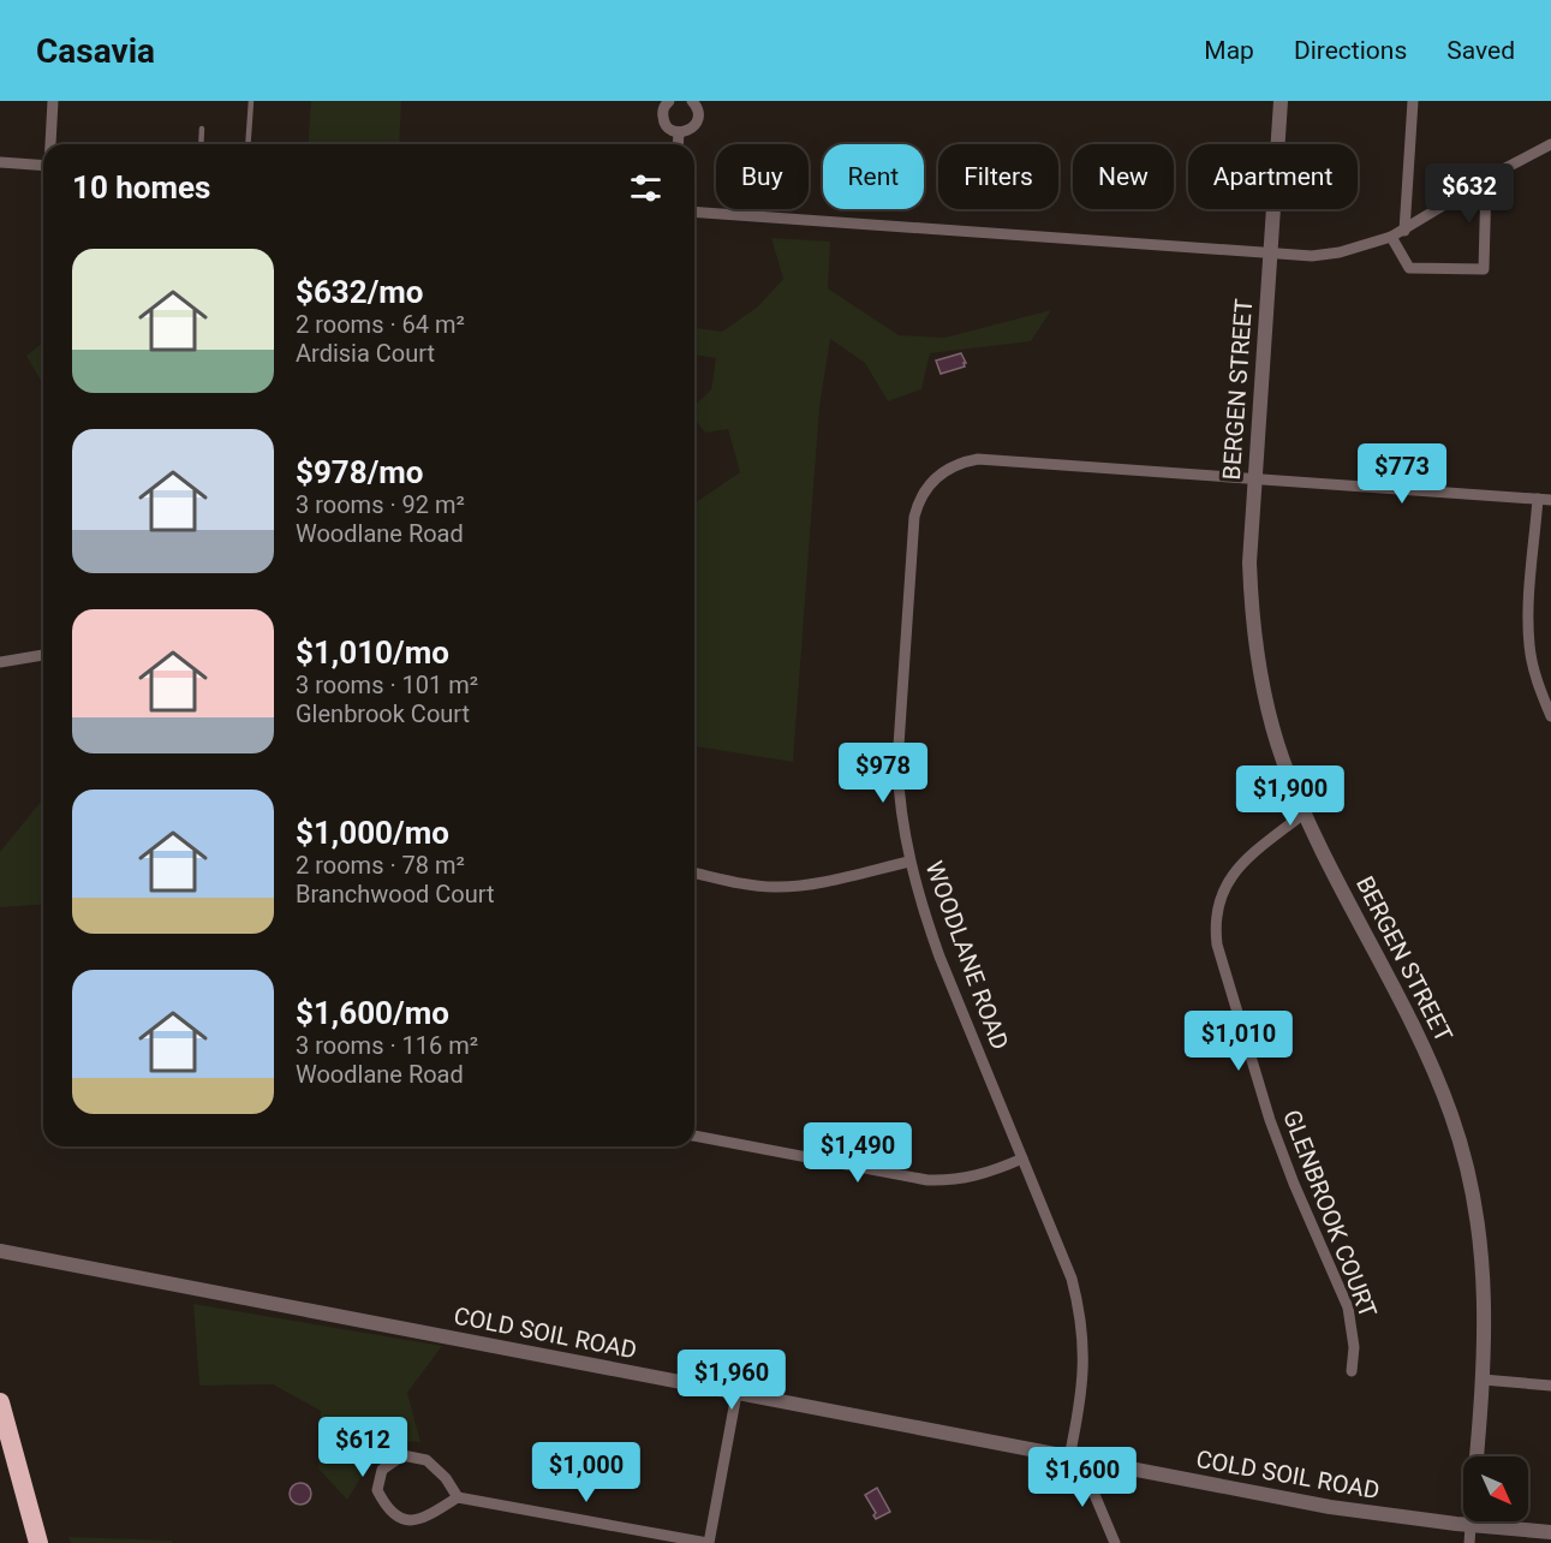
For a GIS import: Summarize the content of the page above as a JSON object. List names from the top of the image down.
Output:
{
  "streets": {
    "street": [
      "BERGEN STREET",
      "WOODLANE ROAD",
      "GLENBROOK COURT",
      "COLD SOIL ROAD"
    ]
  },
  "crossings": [
    ["BERGEN STREET", "WOODLANE ROAD"],
    ["BERGEN STREET", "GLENBROOK COURT"],
    ["BERGEN STREET", "COLD SOIL ROAD"],
    ["WOODLANE ROAD", "COLD SOIL ROAD"]
  ],
  "north": "bottom right",
  "page": {
    "header": "Casavia",
    "nav": ["Map", "Directions", "Saved"],
    "chip": [
      "Buy",
      "Rent",
      "Filters",
      "New",
      "Apartment"
    ],
    "heading": "10 homes",
    "price": [
      "$632",
      "$773",
      "$978",
      "$1,900",
      "$1,010",
      "$1,490",
      "$1,960",
      "$612",
      "$1,000",
      "$1,600"
    ],
    "list": [
      {
        "name": "$632/mo",
        "note": "2 rooms · 64 m² · Ardisia Court"
      },
      {
        "name": "$978/mo",
        "note": "3 rooms · 92 m² · Woodlane Road"
      },
      {
        "name": "$1,010/mo",
        "note": "3 rooms · 101 m² · Glenbrook Court"
      },
      {
        "name": "$1,000/mo",
        "note": "2 rooms · 78 m² · Branchwood Court"
      },
      {
        "name": "$1,600/mo",
        "note": "3 rooms · 116 m² · Woodlane Road"
      }
    ]
  }
}
